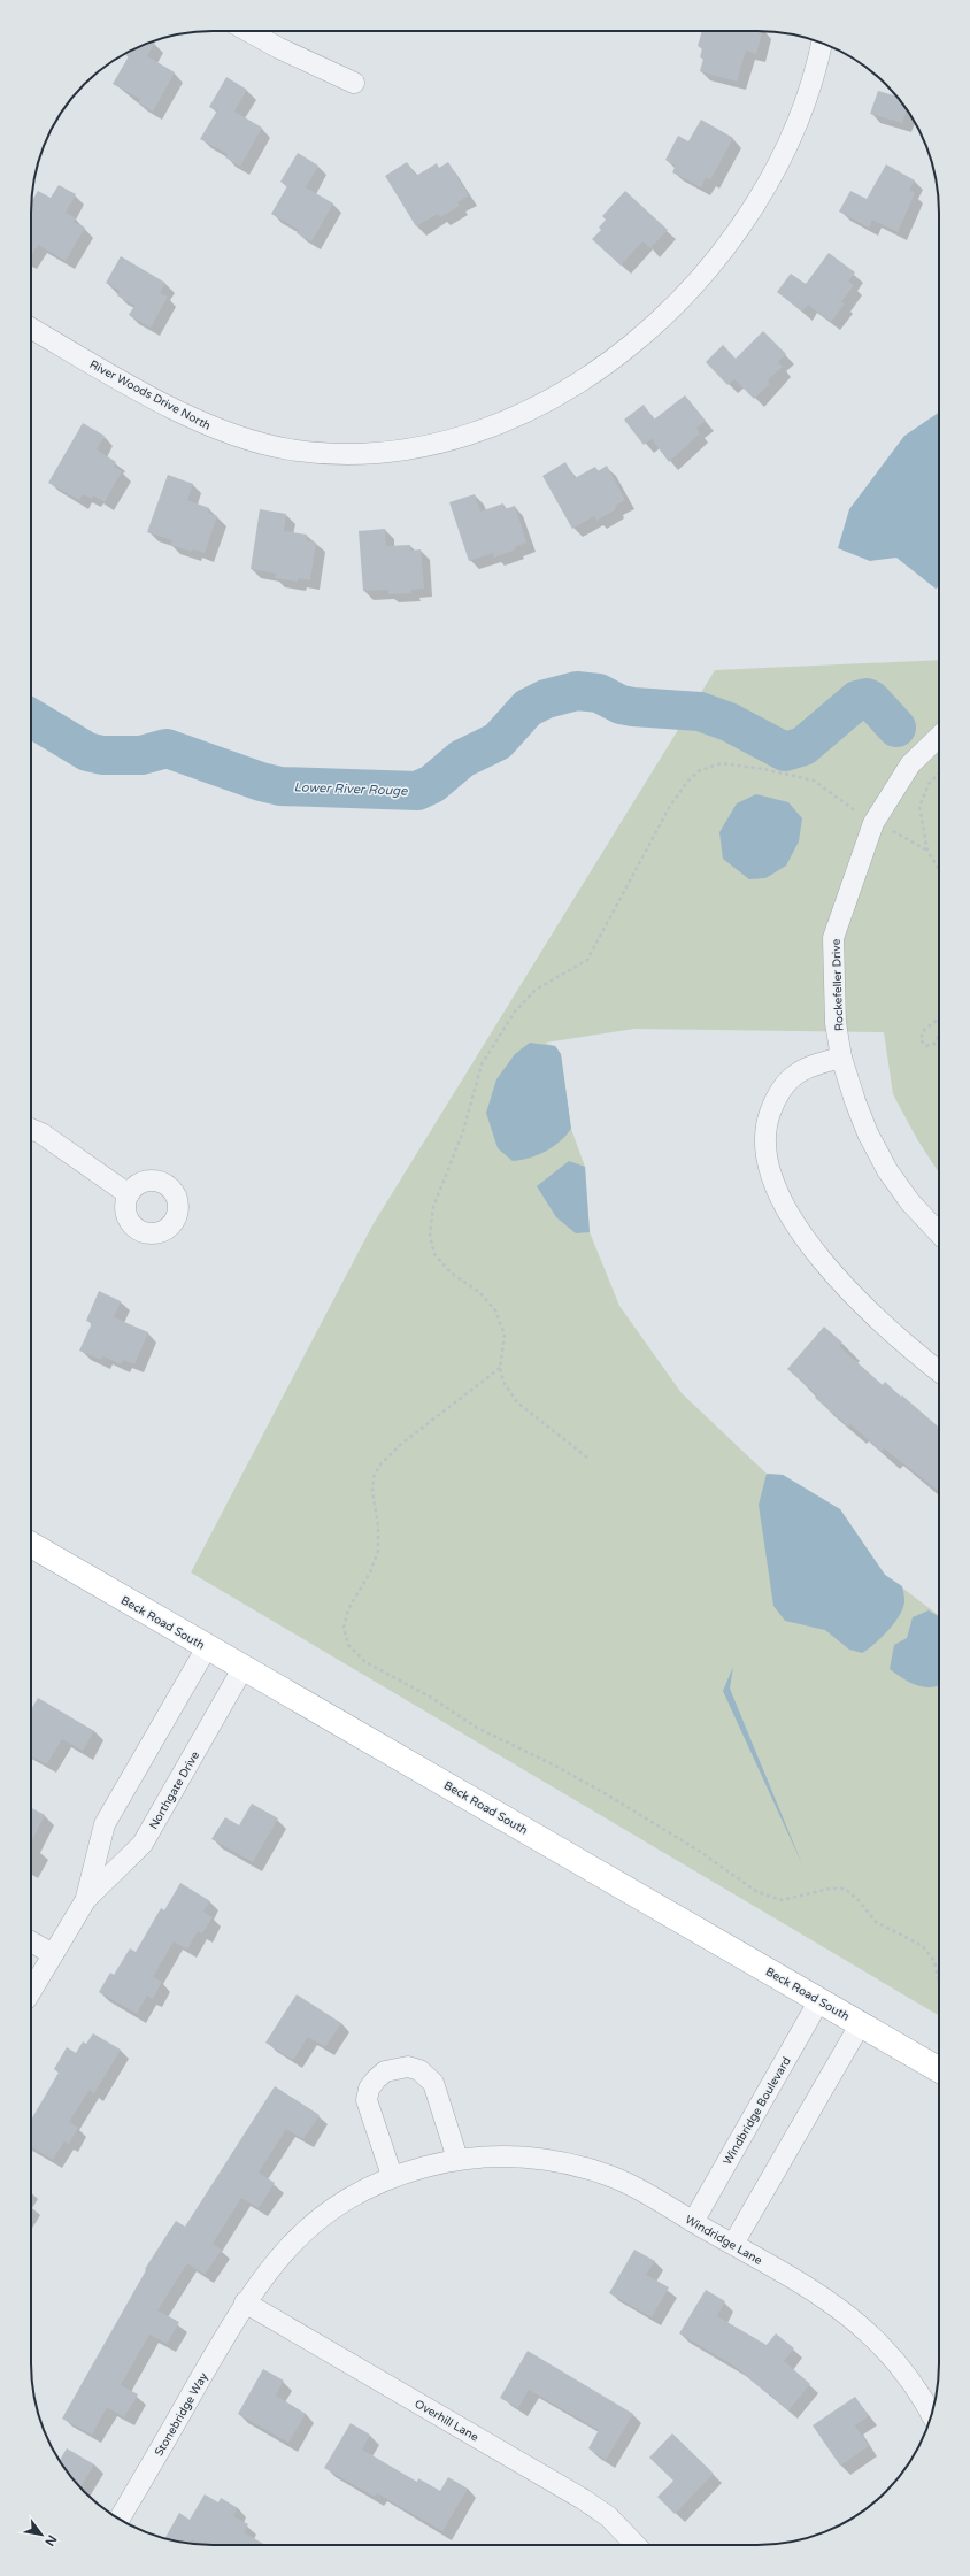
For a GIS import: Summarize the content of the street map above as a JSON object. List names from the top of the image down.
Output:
{
  "streets": {
    "main road": ["Beck Road South"],
    "street": [
      "River Woods Drive North",
      "Rockefeller Drive",
      "Northgate Drive",
      "Windbridge Boulevard",
      "Windridge Lane",
      "Stonebridge Way",
      "Overhill Lane"
    ]
  },
  "crossings": [
    ["Beck Road South", "Northgate Drive"],
    ["Beck Road South", "Windbridge Boulevard"],
    ["Windbridge Boulevard", "Windridge Lane"],
    ["Windridge Lane", "Stonebridge Way"],
    ["Windridge Lane", "Overhill Lane"],
    ["Stonebridge Way", "Overhill Lane"]
  ],
  "water": ["Lower River Rouge"],
  "north": "bottom right"
}
